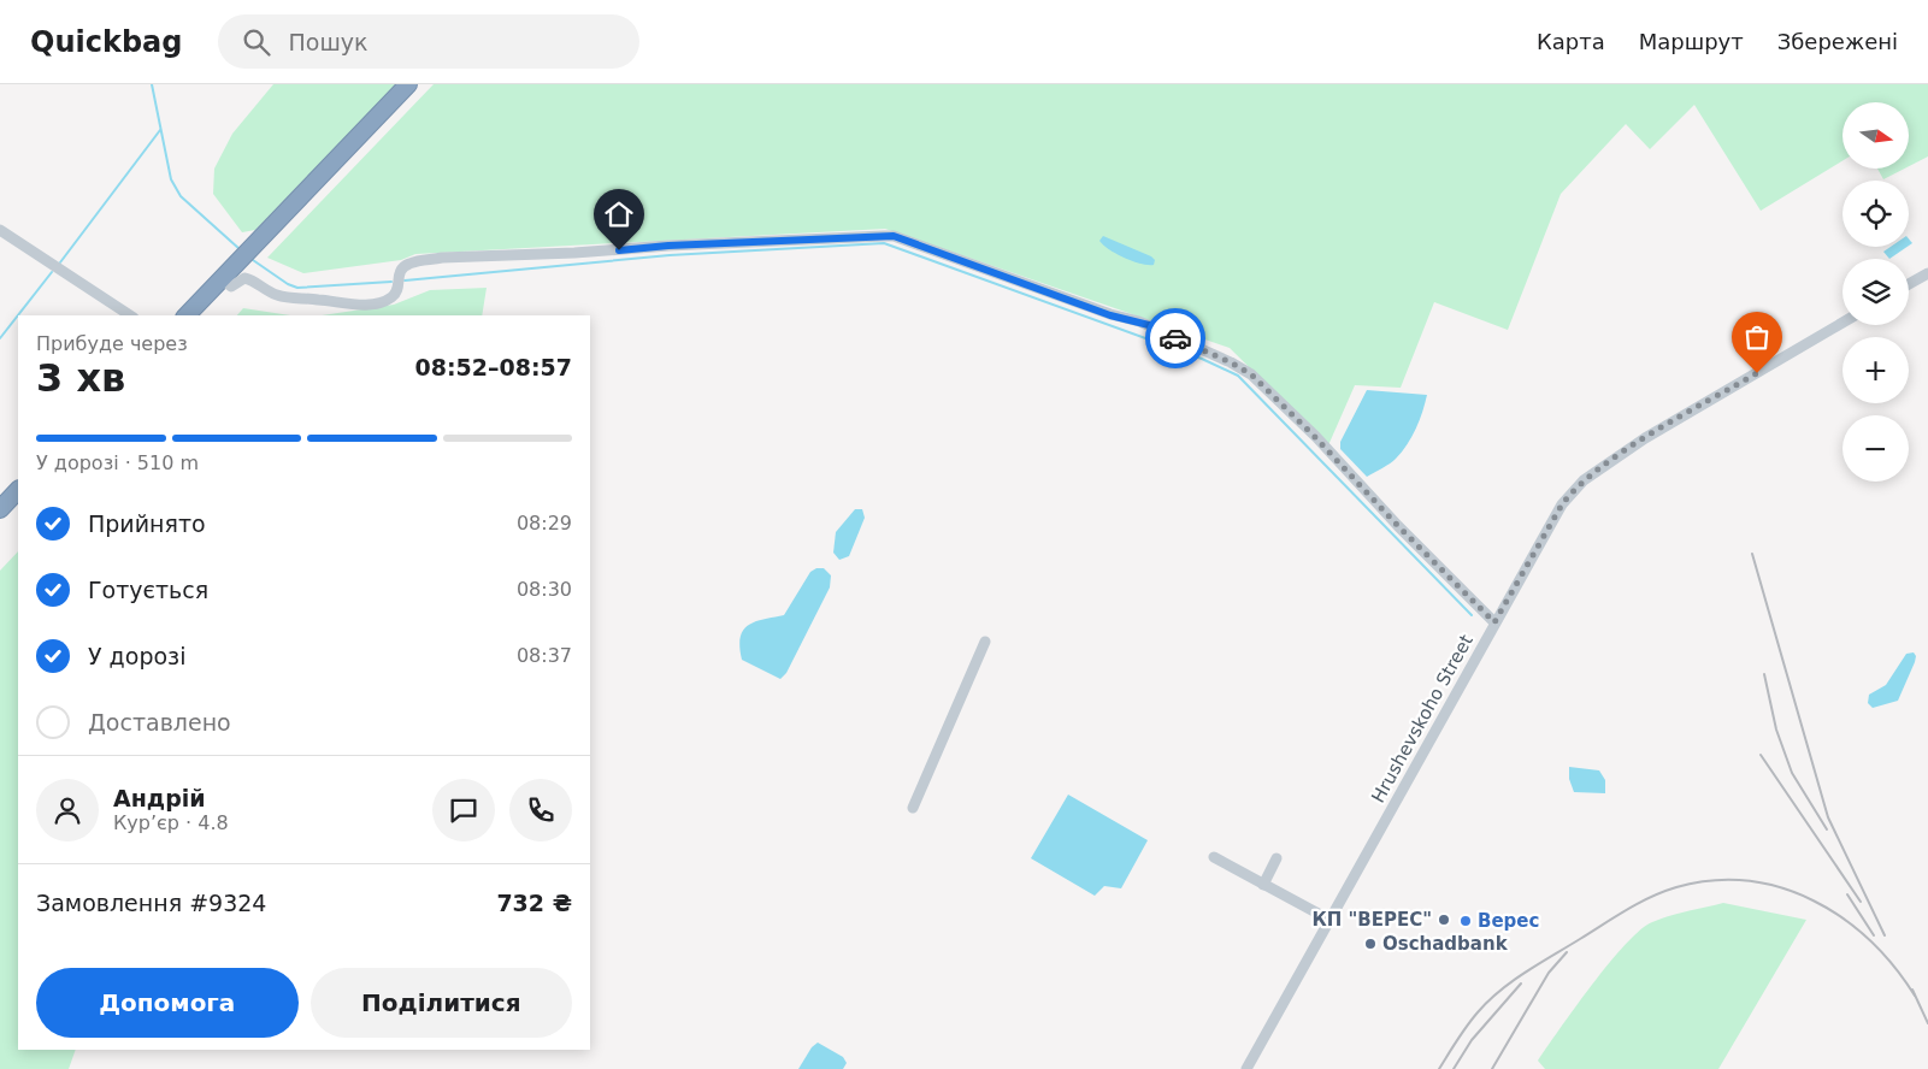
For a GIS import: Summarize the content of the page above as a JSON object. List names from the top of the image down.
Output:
{
  "streets": {
    "street": ["Hrushevskoho Street"]
  },
  "places": ["КП \"ВЕРЕС\"", "Верес", "Oschadbank"],
  "north": "right",
  "page": {
    "header": "Quickbag",
    "search": "Пошук",
    "nav": ["Карта", "Маршрут", "Збережені"],
    "map_buttons": ["+", "−"],
    "heading": ["3 хв", "Прибуде через", "08:52–08:57"],
    "panel": [
      "Андрій",
      "Кур’єр · 4.8",
      "Замовлення #9324",
      "732 ₴"
    ],
    "bar": "У дорозі · 510 m",
    "list": [
      ["Прийнято", "08:29"],
      ["Готується", "08:30"],
      ["У дорозі", "08:37"],
      "Доставлено"
    ],
    "buttons": ["Допомога", "Поділитися"]
  }
}
